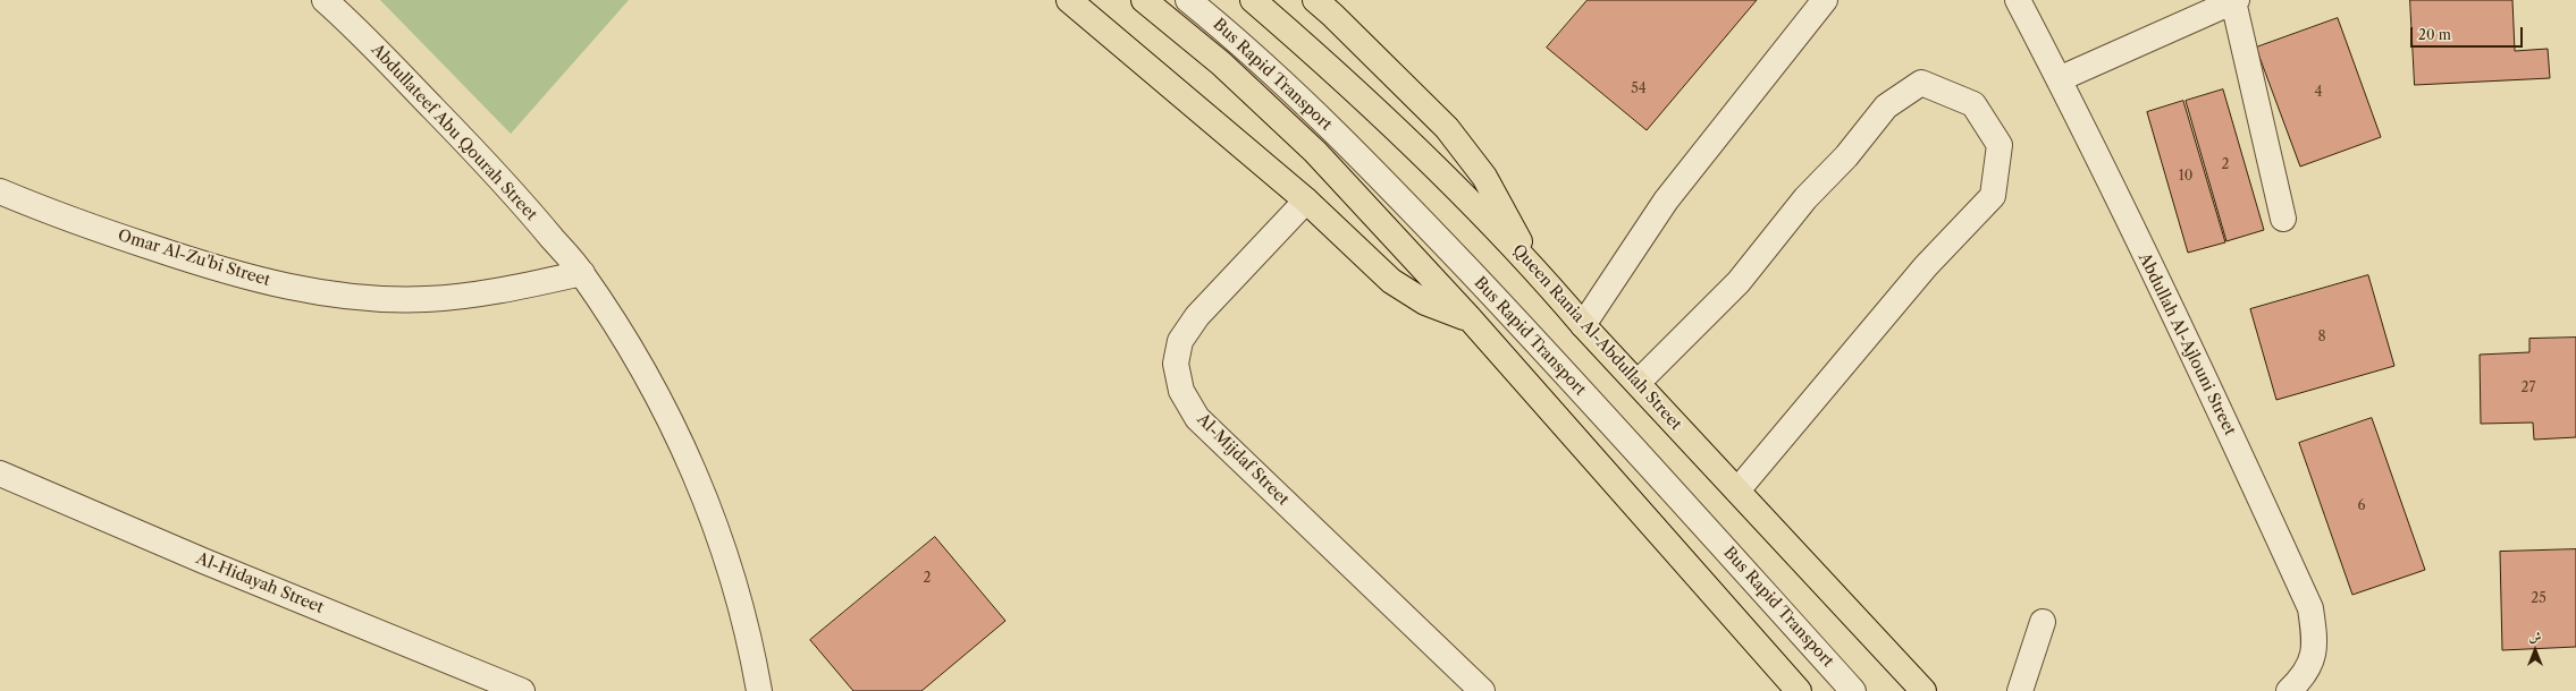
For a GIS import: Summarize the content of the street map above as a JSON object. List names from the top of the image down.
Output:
{
  "streets": {
    "main road": ["Queen Rania Al-Abdullah Street"],
    "street": [
      "Bus Rapid Transport",
      "Abdullateef Abu Qourah Street",
      "Omar Al-Zu'bi Street",
      "Abdullah Al-Ajlouni Street",
      "Al-Mijdaf Street",
      "Al-Hidayah Street"
    ]
  },
  "crossings": [
    ["Abdullateef Abu Qourah Street", "Omar Al-Zu'bi Street"]
  ],
  "house_numbers": [
    "54",
    "4",
    "2",
    "10",
    "8",
    "27",
    "6",
    "2",
    "25"
  ],
  "scale_bar": "20 m",
  "north": "top"
}
